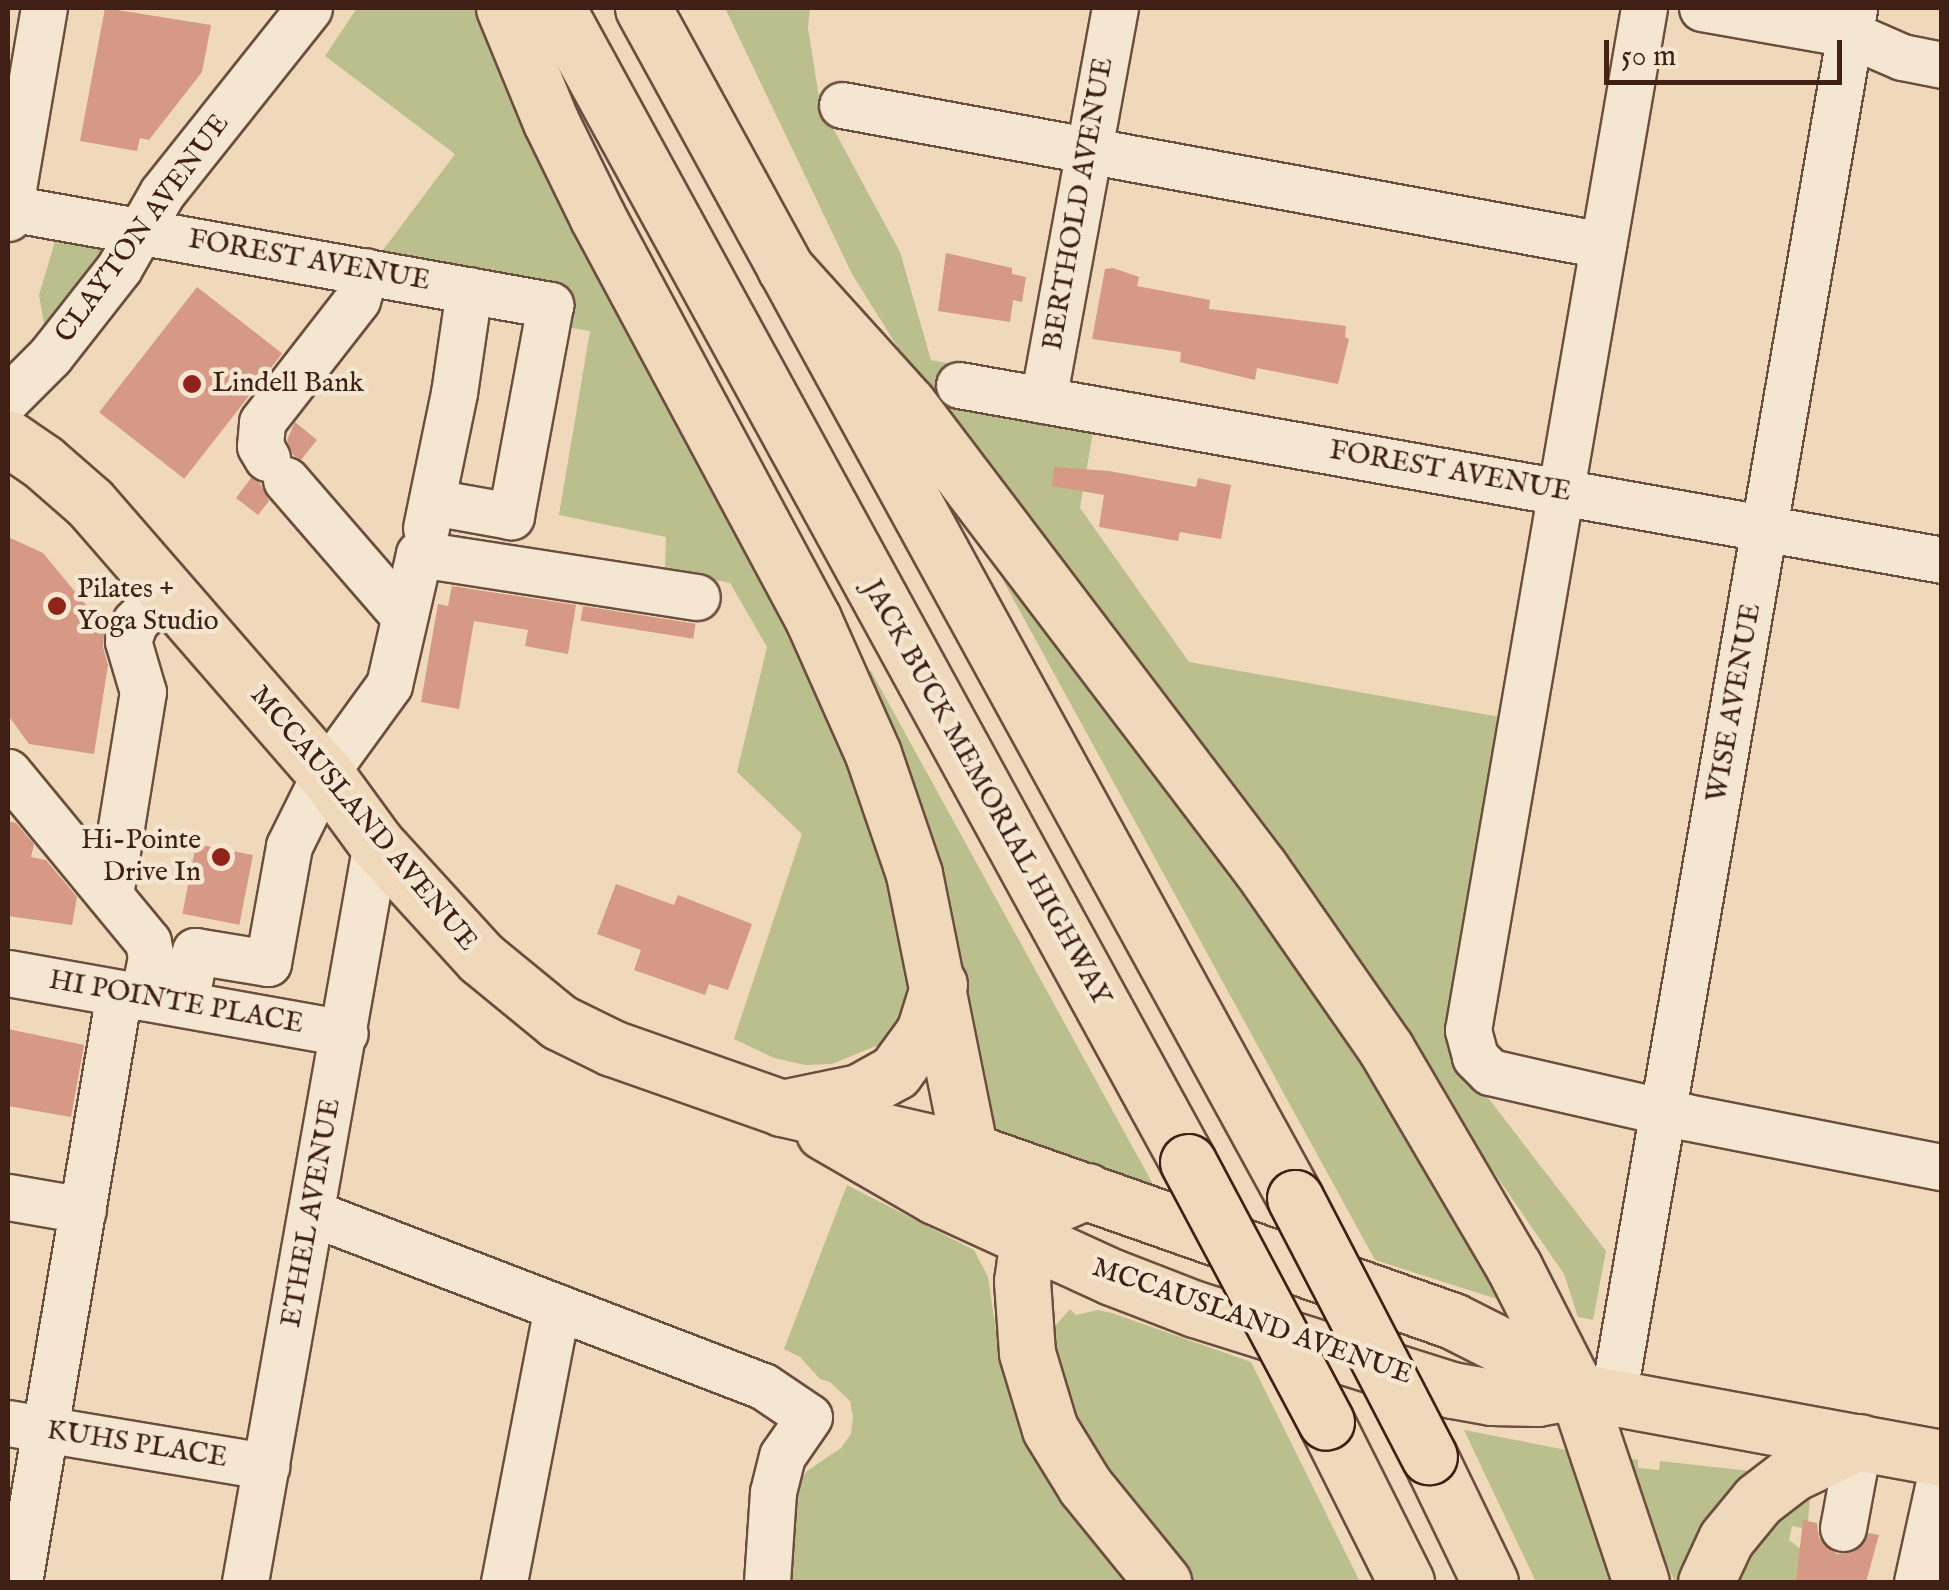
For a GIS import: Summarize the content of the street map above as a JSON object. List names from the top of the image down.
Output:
{
  "streets": {
    "main road": ["JACK BUCK MEMORIAL HIGHWAY", "MCCAUSLAND AVENUE"],
    "street": [
      "BERTHOLD AVENUE",
      "CLAYTON AVENUE",
      "FOREST AVENUE",
      "WISE AVENUE",
      "HI POINTE PLACE",
      "ETHEL AVENUE",
      "KUHS PLACE"
    ]
  },
  "crossings": [
    ["BERTHOLD AVENUE", "FOREST AVENUE"],
    ["CLAYTON AVENUE", "FOREST AVENUE"],
    ["FOREST AVENUE", "WISE AVENUE"],
    ["WISE AVENUE", "MCCAUSLAND AVENUE"],
    ["MCCAUSLAND AVENUE", "ETHEL AVENUE"],
    ["HI POINTE PLACE", "ETHEL AVENUE"],
    ["ETHEL AVENUE", "KUHS PLACE"]
  ],
  "places": ["Lindell Bank", "Pilates + Yoga Studio", "Hi-Pointe Drive In"],
  "scale_bar": "50 m"
}
